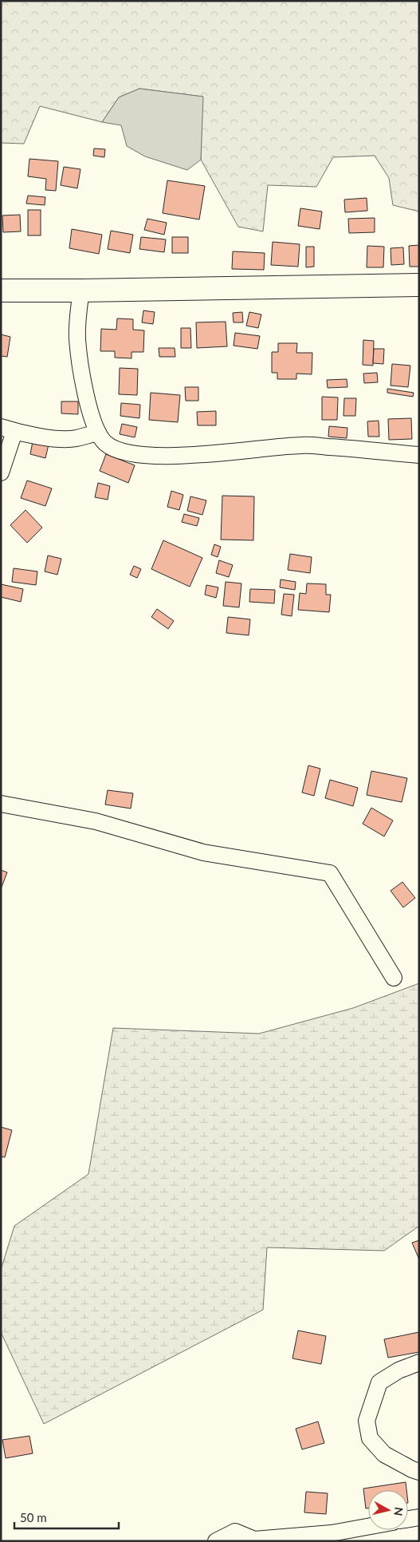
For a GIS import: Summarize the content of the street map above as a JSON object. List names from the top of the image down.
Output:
{
  "scale_bar": "50 m",
  "north": "right"
}
